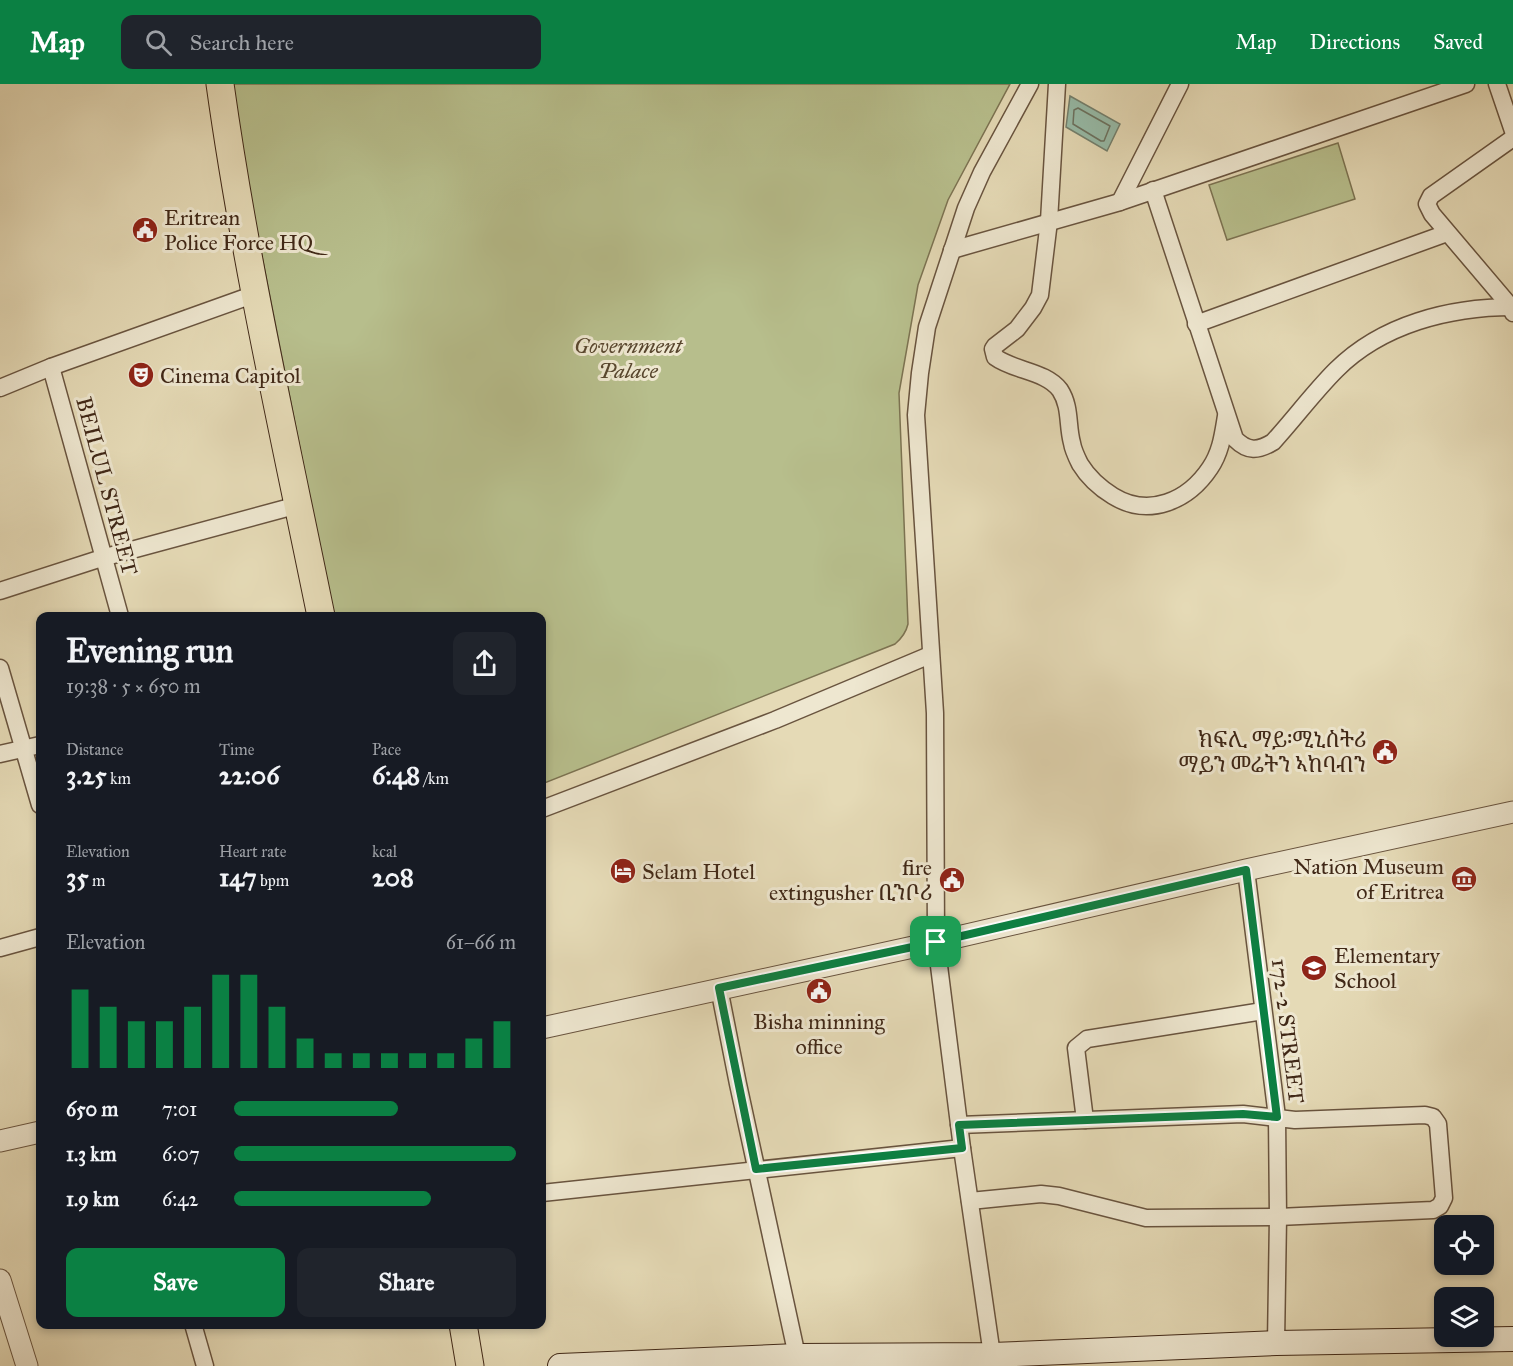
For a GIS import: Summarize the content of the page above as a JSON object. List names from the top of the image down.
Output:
{
  "streets": {
    "street": ["BEILUL STREET", "172-2 STREET"]
  },
  "parks": ["Government Palace"],
  "places": {
    "public building": [
      "Eritrean Police Force HQ",
      "ክፍሊ ማይ፡ሚኒስትሪ ማይን መሬትን ኣከባብን",
      "fire extingusher ቢንቦሪ",
      "Bisha minning office"
    ],
    "theatre": ["Cinema Capitol"],
    "hotel": ["Selam Hotel"],
    "museum": ["Nation Museum of Eritrea"],
    "school or university": ["Elementary School"]
  },
  "page": {
    "header": "Map",
    "search": "Search here",
    "nav": ["Map", "Directions", "Saved"],
    "heading": ["Evening run", "19:38 · 5 × 650 m"],
    "stats": [
      ["Distance", "3.25 km"],
      ["Time", "22:06"],
      ["Pace", "6:48 /km"],
      ["Elevation", "35 m"],
      ["Heart rate", "147 bpm"],
      ["kcal", "208"]
    ],
    "chart": ["Elevation", "61–66 m"],
    "list": [
      {
        "name": "650 m",
        "note": "7:01"
      },
      {
        "name": "1.3 km",
        "note": "6:07"
      },
      {
        "name": "1.9 km",
        "note": "6:42"
      }
    ],
    "buttons": ["Save", "Share"]
  }
}
